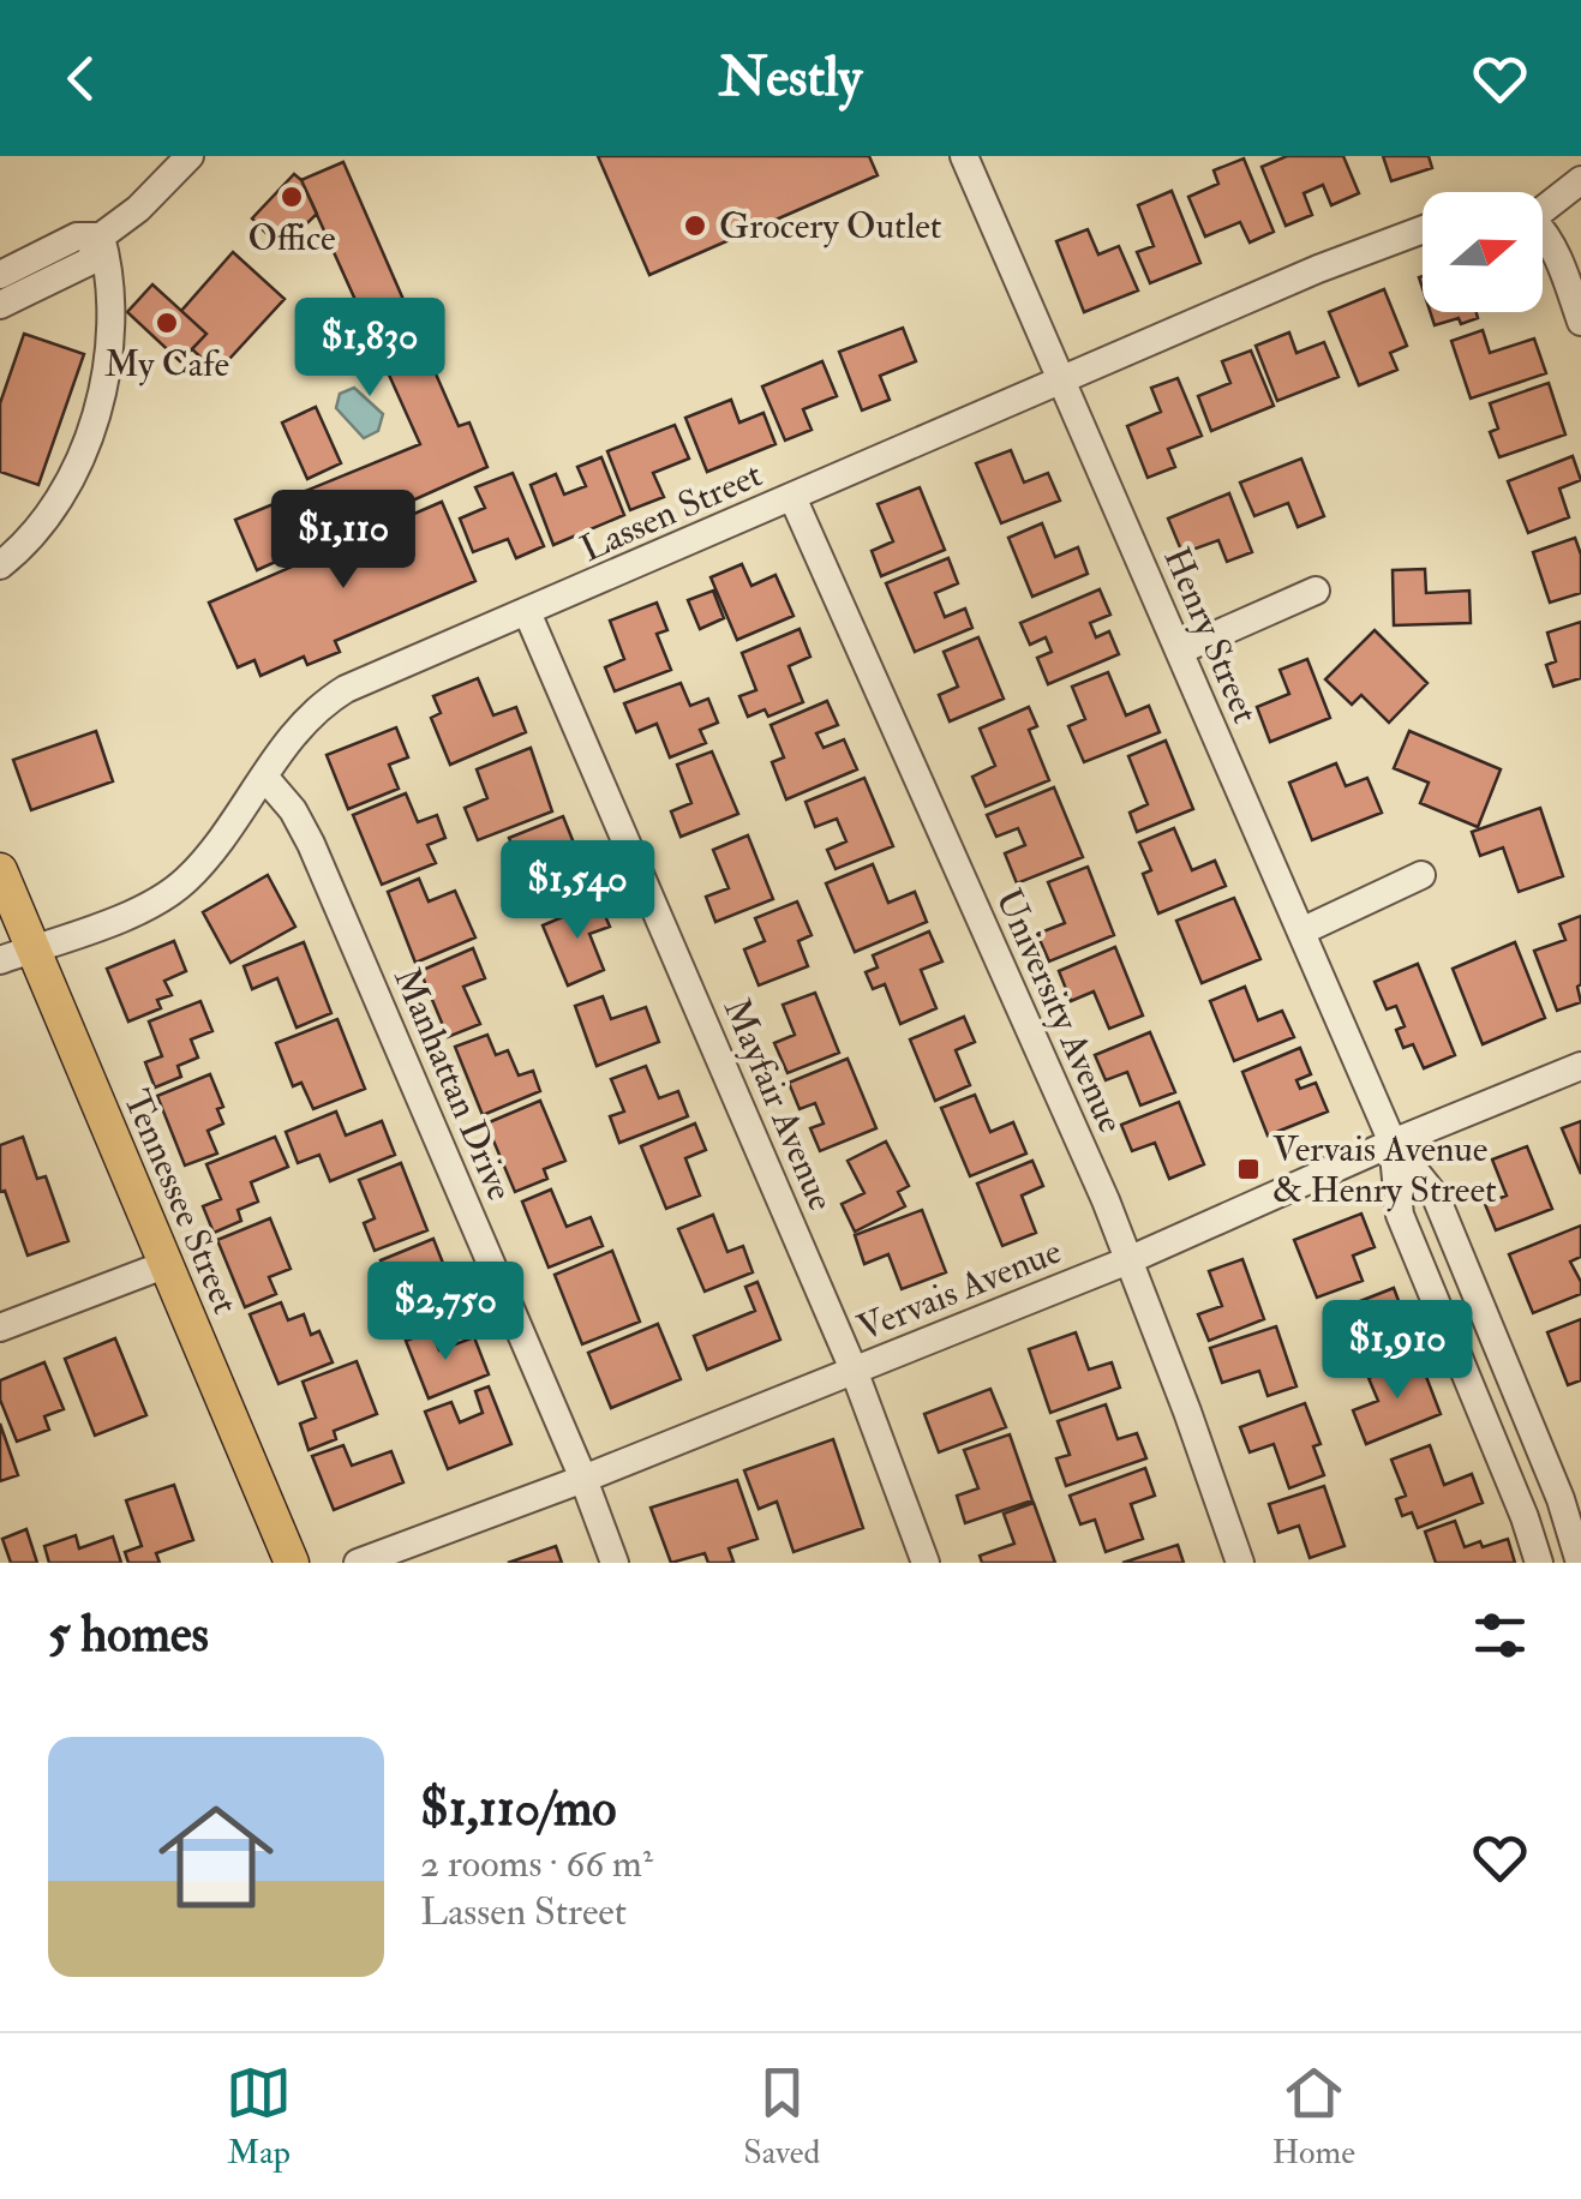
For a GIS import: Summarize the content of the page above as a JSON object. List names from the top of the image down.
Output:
{
  "streets": {
    "main road": ["Tennessee Street"],
    "street": [
      "Lassen Street",
      "Henry Street",
      "University Avenue",
      "Manhattan Drive",
      "Mayfair Avenue",
      "Vervais Avenue"
    ]
  },
  "crossings": [
    ["Lassen Street", "Henry Street"],
    ["Lassen Street", "University Avenue"],
    ["Lassen Street", "Manhattan Drive"],
    ["Lassen Street", "Mayfair Avenue"],
    ["Lassen Street", "Tennessee Street"],
    ["Henry Street", "Vervais Avenue"],
    ["University Avenue", "Vervais Avenue"],
    ["Manhattan Drive", "Vervais Avenue"],
    ["Mayfair Avenue", "Vervais Avenue"]
  ],
  "places": {
    "other": ["Office", "Grocery Outlet", "My Cafe"],
    "transit": ["Vervais Avenue & Henry Street"]
  },
  "north": "right",
  "page": {
    "header": "Nestly",
    "price": [
      "$1,830",
      "$1,110",
      "$1,540",
      "$2,750",
      "$1,910"
    ],
    "heading": "5 homes",
    "list": [
      {
        "name": "$1,110/mo",
        "note": "2 rooms · 66 m² · Lassen Street"
      }
    ],
    "tabs": ["Map", "Saved", "Home"]
  }
}
